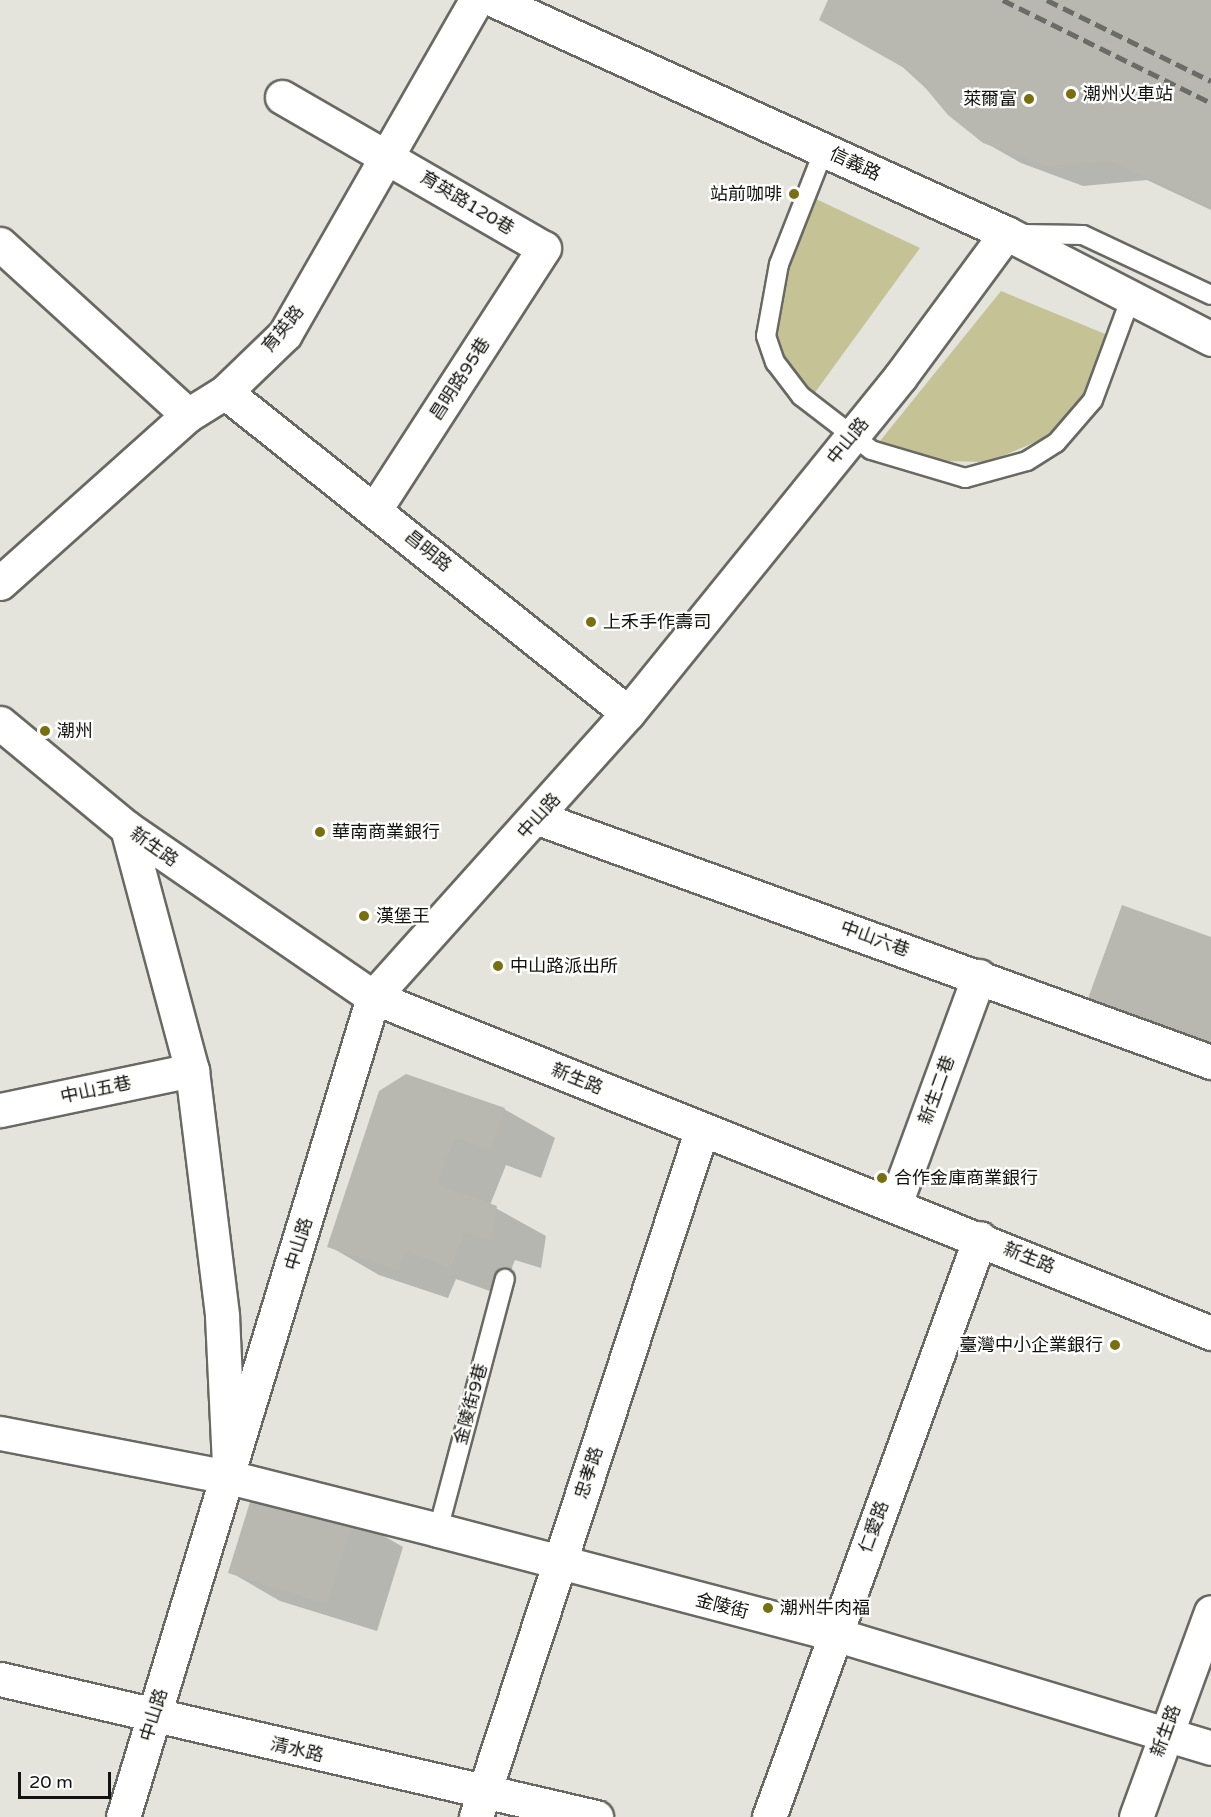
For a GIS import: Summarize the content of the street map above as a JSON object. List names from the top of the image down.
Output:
{
  "streets": {
    "street": [
      "信義路",
      "育英路120巷",
      "育英路",
      "昌明路95巷",
      "中山路",
      "昌明路",
      "新生路",
      "中山六巷",
      "中山五巷",
      "新生二巷",
      "忠孝路",
      "仁愛路",
      "金陵街",
      "清水路"
    ],
    "lane": ["金陵街9巷"]
  },
  "crossings": [
    ["信義路", "中山路"],
    ["育英路120巷", "育英路"],
    ["育英路120巷", "昌明路95巷"],
    ["育英路", "昌明路"],
    ["昌明路95巷", "昌明路"],
    ["中山路", "昌明路"],
    ["中山路", "新生路"],
    ["中山路", "中山六巷"],
    ["中山路", "中山五巷"],
    ["中山路", "金陵街"],
    ["中山路", "清水路"],
    ["新生路", "新生二巷"],
    ["新生路", "忠孝路"],
    ["新生路", "仁愛路"],
    ["新生路", "金陵街"],
    ["中山六巷", "新生二巷"],
    ["金陵街9巷", "金陵街"],
    ["忠孝路", "金陵街"],
    ["忠孝路", "清水路"],
    ["仁愛路", "金陵街"]
  ],
  "places": [
    "潮州火車站",
    "萊爾富",
    "站前咖啡",
    "上禾手作壽司",
    "潮州",
    "華南商業銀行",
    "漢堡王",
    "中山路派出所",
    "合作金庫商業銀行",
    "臺灣中小企業銀行",
    "潮州牛肉福"
  ],
  "scale_bar": "20 m"
}
